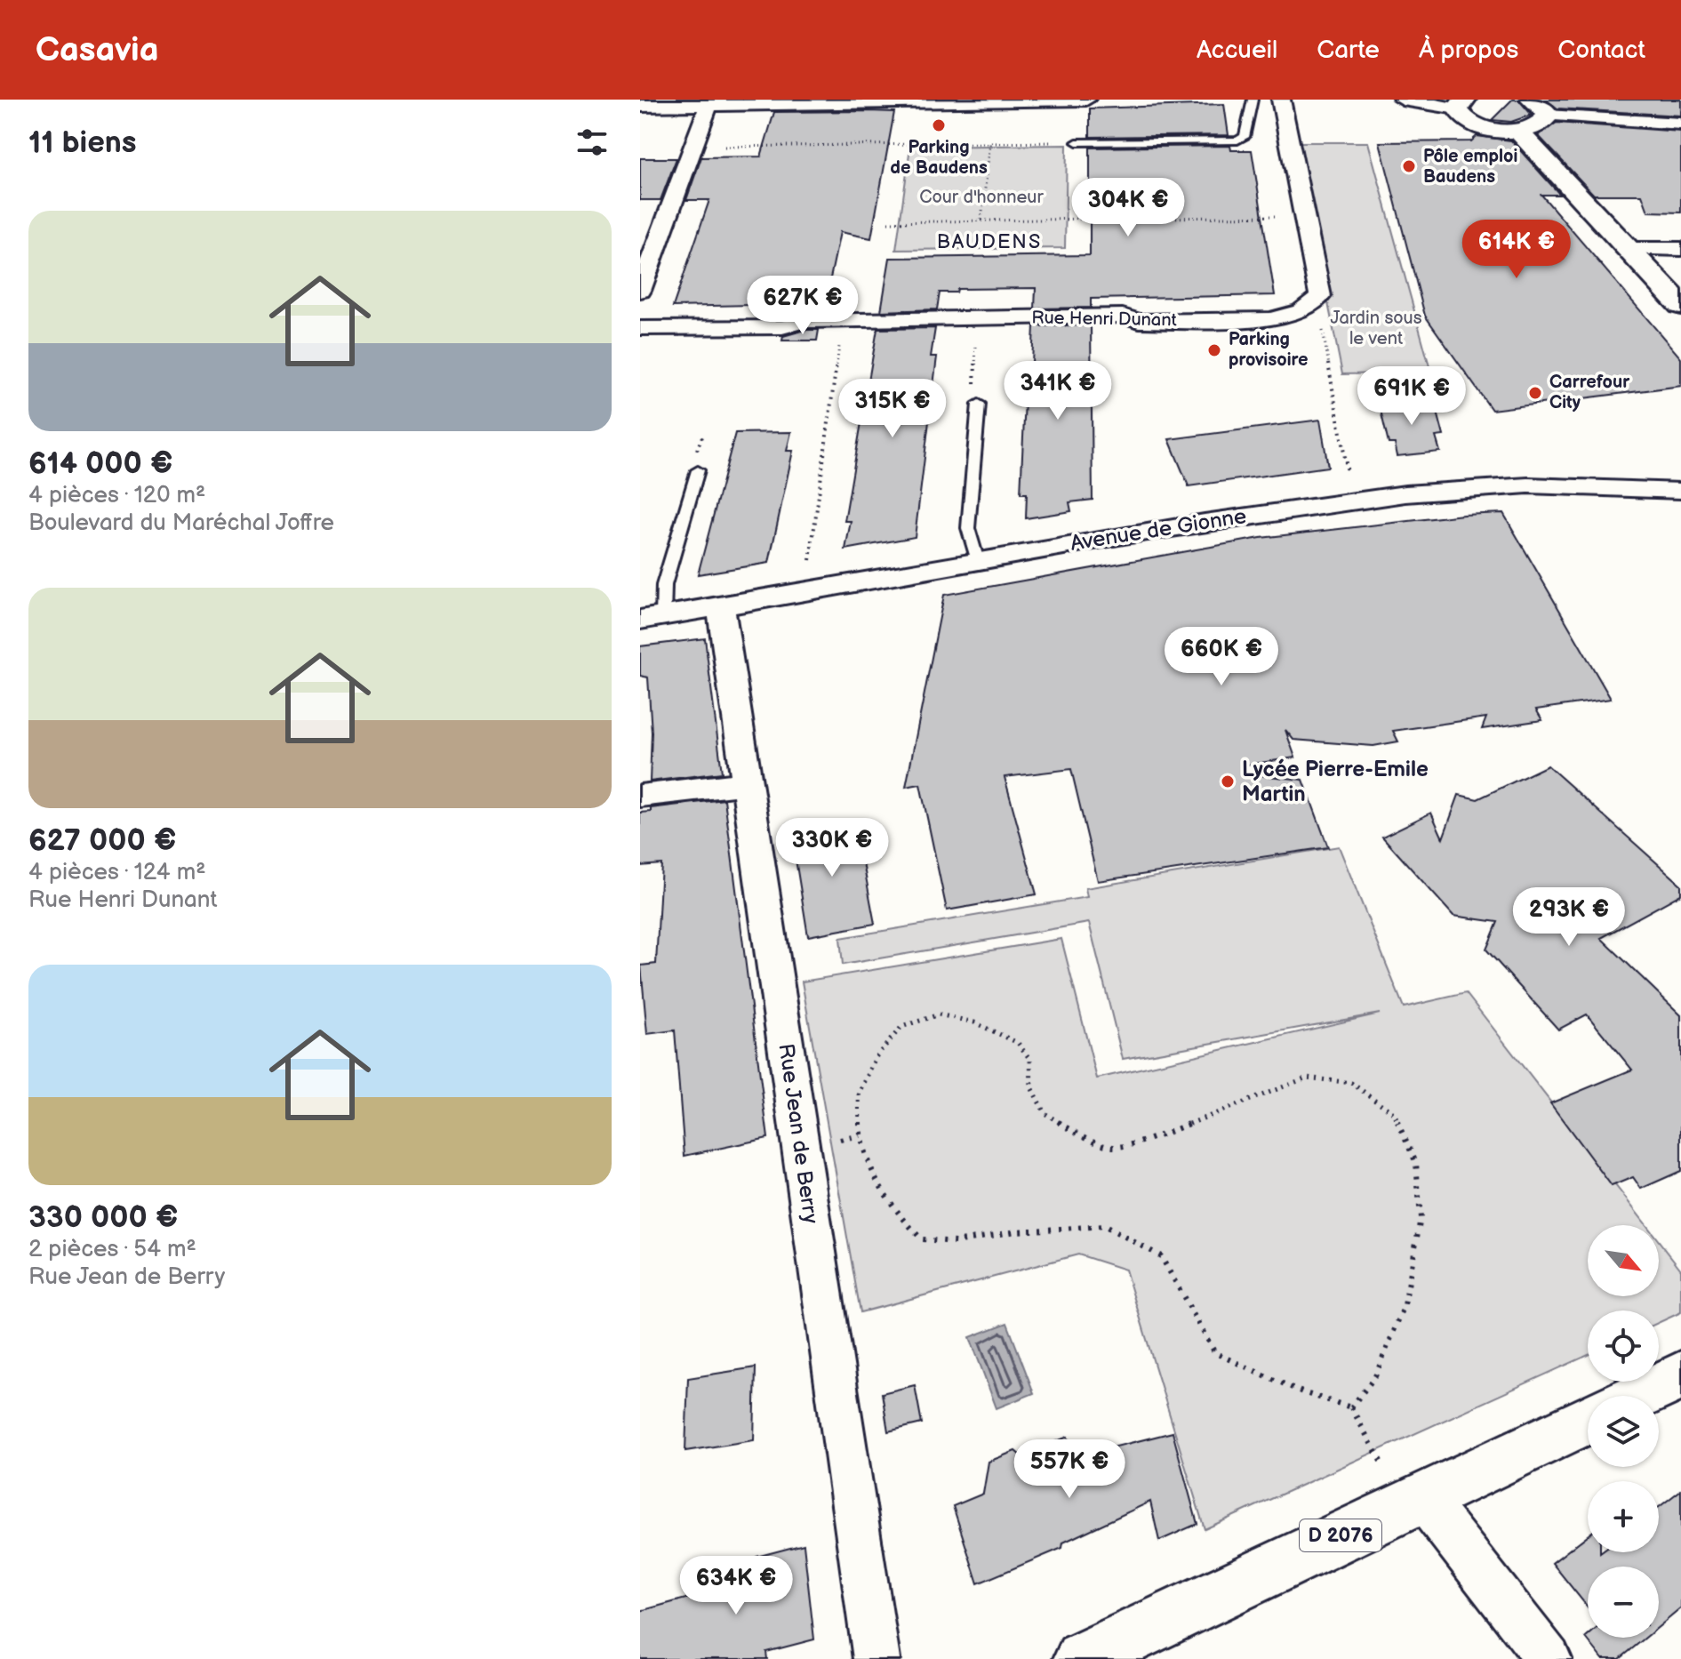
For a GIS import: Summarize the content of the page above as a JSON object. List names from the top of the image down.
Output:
{
  "streets": {
    "main road": ["D 2076"],
    "street": ["Rue Henri Dunant", "Avenue de Gionne", "Rue Jean de Berry"]
  },
  "crossings": [
    ["Avenue de Gionne", "Rue Jean de Berry"]
  ],
  "districts": ["BAUDENS"],
  "parks": ["Cour d'honneur", "Jardin sous le vent"],
  "places": [
    "Parking de Baudens",
    "Pôle emploi Baudens",
    "Parking provisoire",
    "Carrefour City",
    "Lycée Pierre-Emile Martin"
  ],
  "north": "bottom right",
  "page": {
    "header": "Casavia",
    "nav": [
      "Accueil",
      "Carte",
      "À propos",
      "Contact"
    ],
    "heading": "11 biens",
    "price": [
      "304K €",
      "614K €",
      "627K €",
      "341K €",
      "691K €",
      "315K €",
      "660K €",
      "330K €",
      "293K €",
      "557K €",
      "634K €"
    ],
    "list": [
      {
        "name": "614 000 €",
        "note": "4 pièces · 120 m² · Boulevard du Maréchal Joffre"
      },
      {
        "name": "627 000 €",
        "note": "4 pièces · 124 m² · Rue Henri Dunant"
      },
      {
        "name": "330 000 €",
        "note": "2 pièces · 54 m² · Rue Jean de Berry"
      }
    ],
    "map_buttons": ["+", "−"]
  }
}
